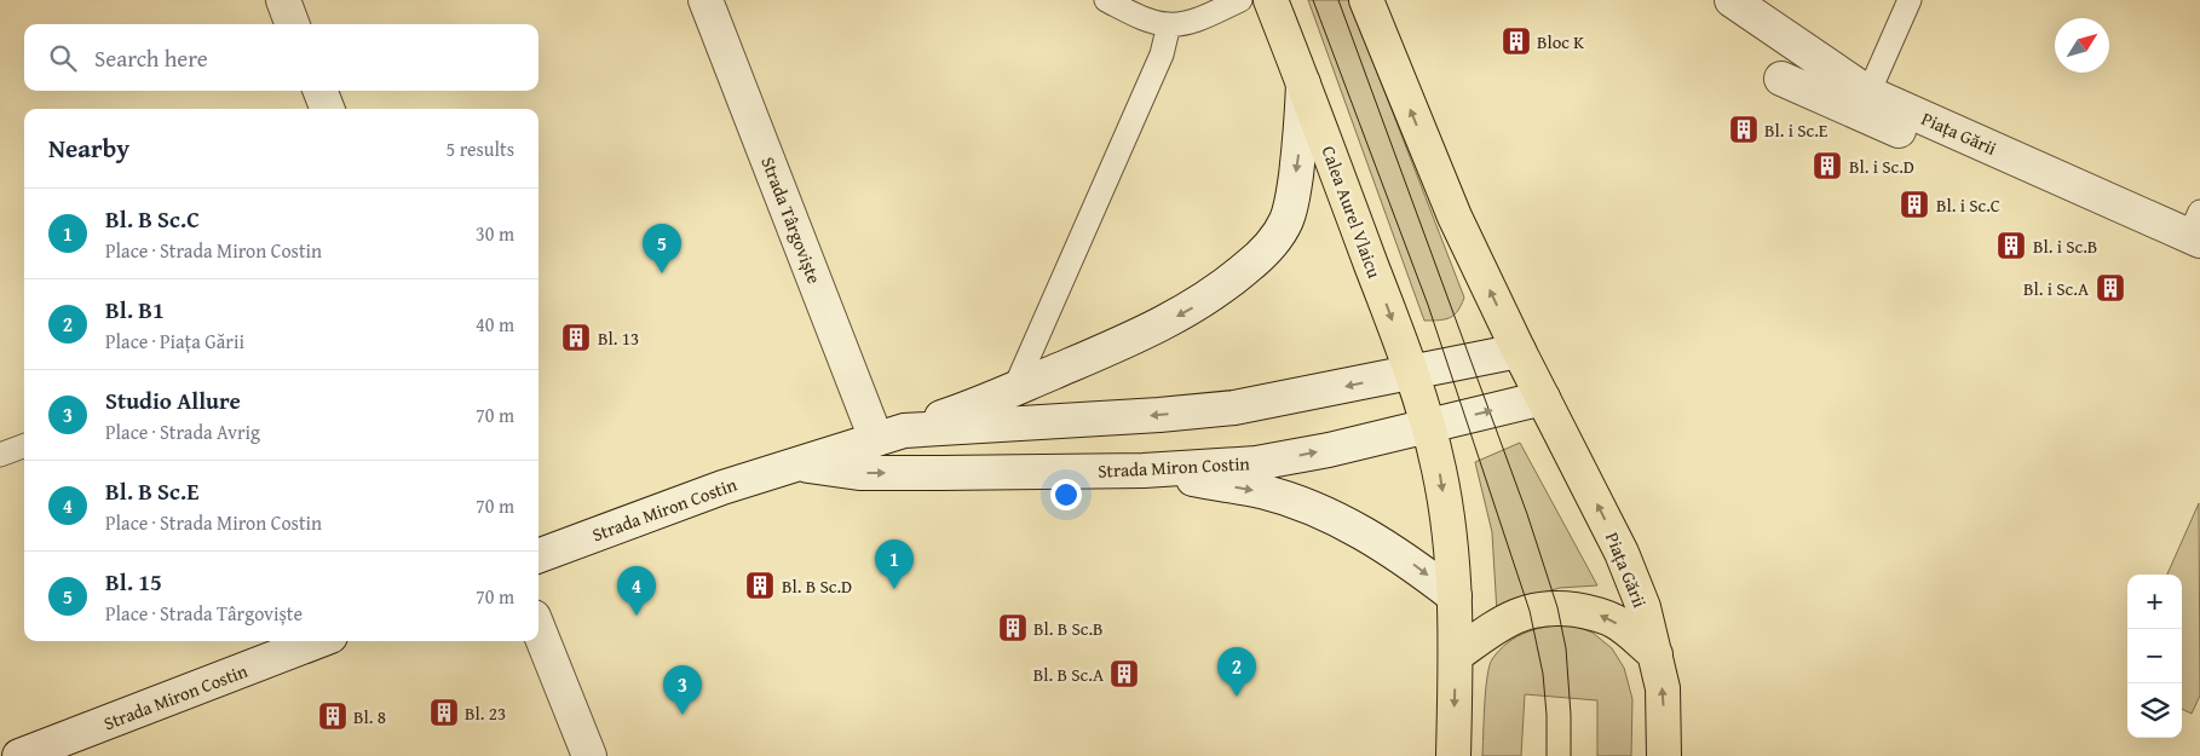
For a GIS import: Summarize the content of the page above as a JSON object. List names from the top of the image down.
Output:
{
  "streets": {
    "main road": [
      "Piața Gării",
      "Calea Aurel Vlaicu",
      "Strada Târgoviște",
      "Strada Miron Costin"
    ]
  },
  "crossings": [
    ["Piața Gării", "Strada Miron Costin"],
    ["Calea Aurel Vlaicu", "Strada Miron Costin"],
    ["Strada Târgoviște", "Strada Miron Costin"]
  ],
  "places": {
    "building": [
      "Bloc K",
      "Bl. i Sc.E",
      "Bl. i Sc.D",
      "Bl. i Sc.C",
      "Bl. i Sc.B",
      "Bl. i Sc.A",
      "Bl. 13",
      "Bl. B Sc.D",
      "Bl. B Sc.B",
      "Bl. B Sc.A",
      "Bl. 23",
      "Bl. 8"
    ]
  },
  "north": "top right",
  "page": {
    "search": "Search here",
    "heading": ["Nearby", "5 results"],
    "list": [
      {
        "mark": "1",
        "name": "Bl. B Sc.C",
        "note": "Place · Strada Miron Costin",
        "value": "30 m"
      },
      {
        "mark": "2",
        "name": "Bl. B1",
        "note": "Place · Piața Gării",
        "value": "40 m"
      },
      {
        "mark": "3",
        "name": "Studio Allure",
        "note": "Place · Strada Avrig",
        "value": "70 m"
      },
      {
        "mark": "4",
        "name": "Bl. B Sc.E",
        "note": "Place · Strada Miron Costin",
        "value": "70 m"
      },
      {
        "mark": "5",
        "name": "Bl. 15",
        "note": "Place · Strada Târgoviște",
        "value": "70 m"
      }
    ],
    "pins": [
      "5",
      "1",
      "4",
      "2",
      "3"
    ],
    "map_buttons": ["+", "−"]
  }
}
